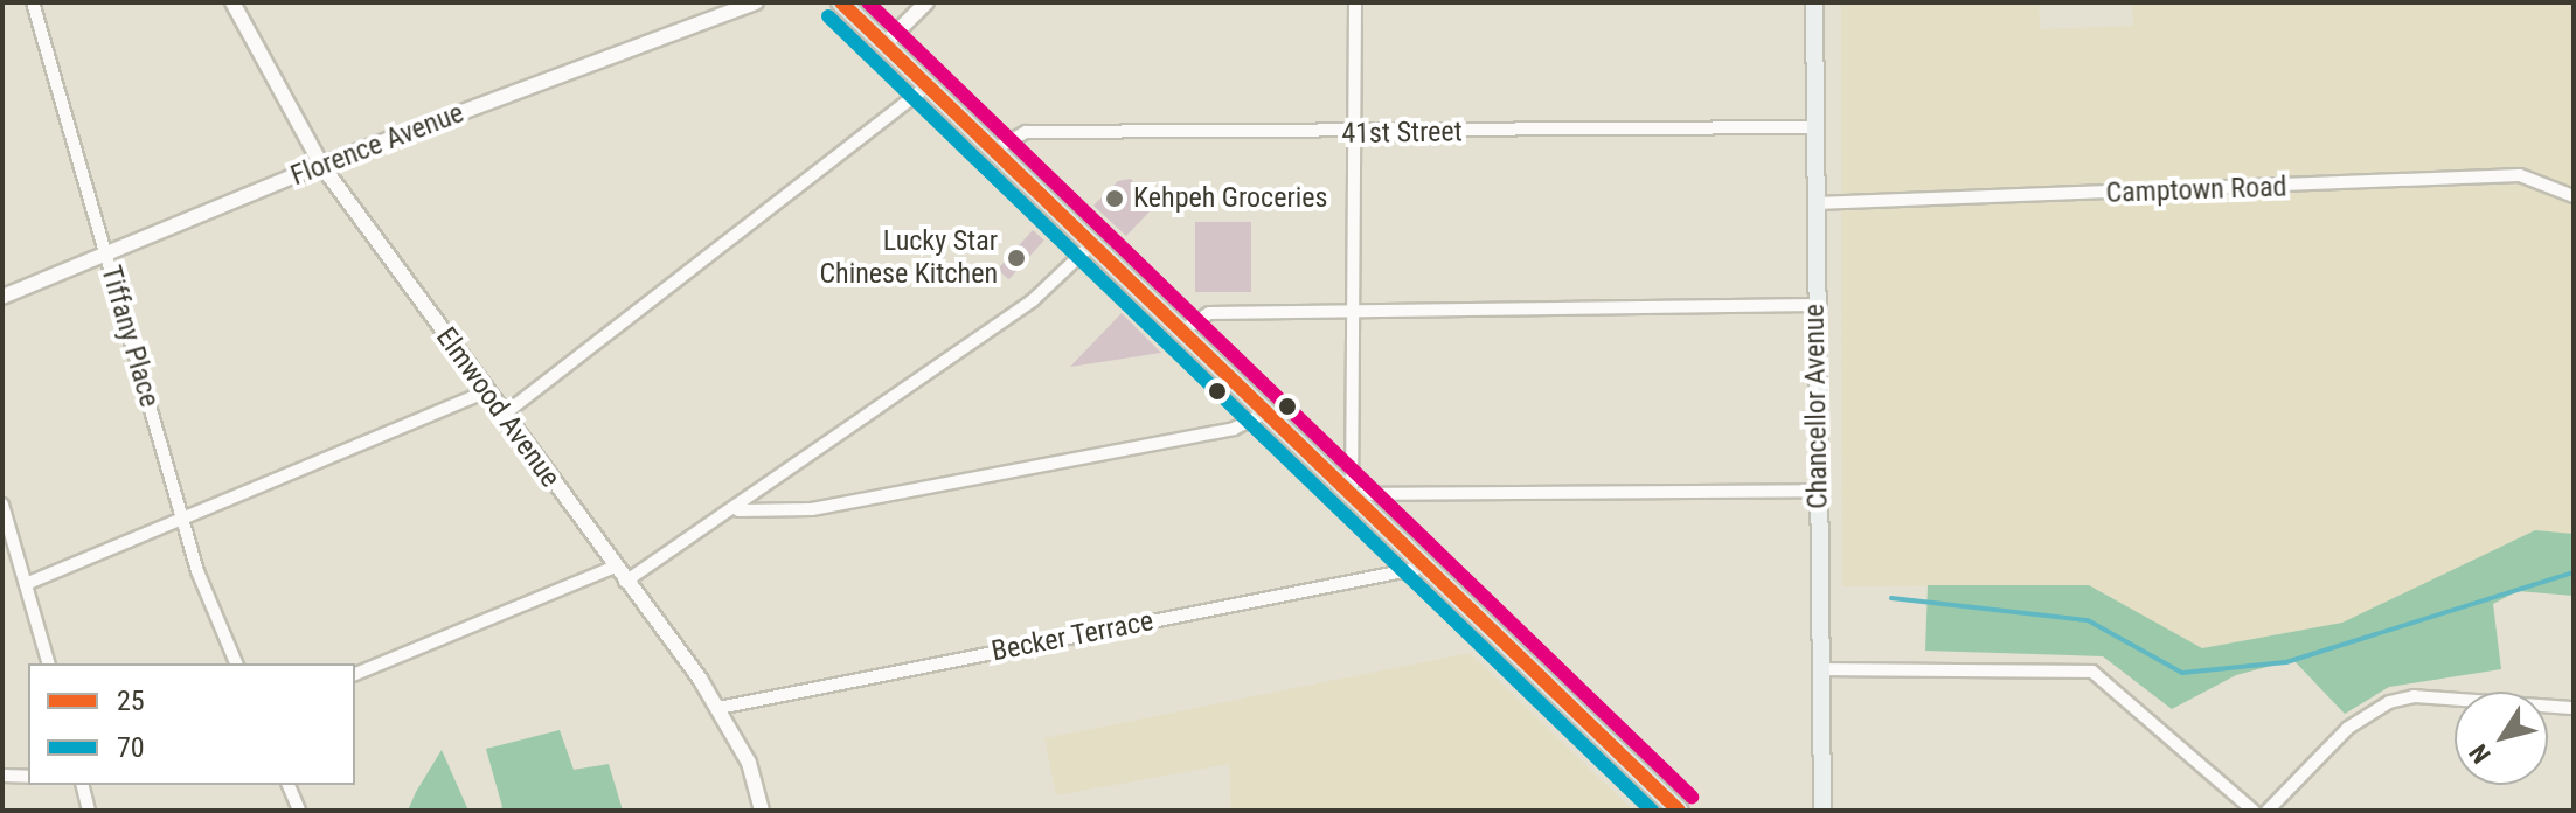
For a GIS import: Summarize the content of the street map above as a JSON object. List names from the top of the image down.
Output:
{
  "streets": {
    "main road": ["Chancellor Avenue"],
    "street": [
      "41st Street",
      "Florence Avenue",
      "Camptown Road",
      "Tiffany Place",
      "Elmwood Avenue",
      "Becker Terrace"
    ]
  },
  "crossings": [
    ["41st Street", "Chancellor Avenue"],
    ["Florence Avenue", "Tiffany Place"],
    ["Florence Avenue", "Elmwood Avenue"],
    ["Camptown Road", "Chancellor Avenue"],
    ["Elmwood Avenue", "Becker Terrace"]
  ],
  "places": ["Kehpeh Groceries", "Lucky Star Chinese Kitchen"],
  "lines": ["transit line 25", "transit line 70"],
  "legend": ["25", "70"],
  "north": "bottom left"
}
